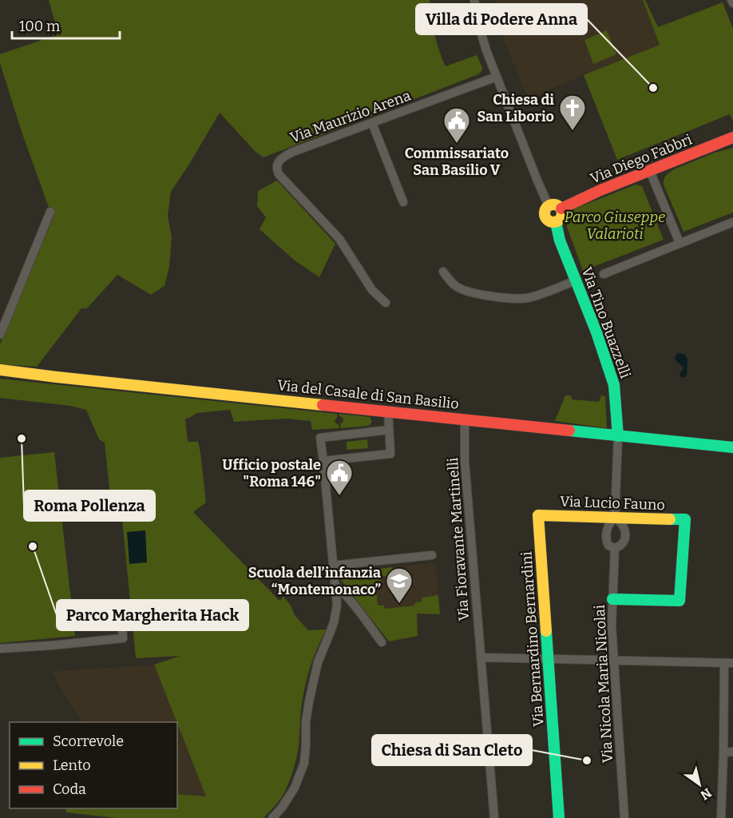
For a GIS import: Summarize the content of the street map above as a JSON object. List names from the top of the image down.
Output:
{
  "streets": {
    "street": [
      "Via Maurizio Arena",
      "Via Diego Fabbri",
      "Via Tino Buazzelli",
      "Via del Casale di San Basilio",
      "Via Lucio Fauno",
      "Via Fioravante Martinelli",
      "Via Bernardino Bernardini",
      "Via Nicola Maria Nicolai"
    ]
  },
  "crossings": [
    ["Via Diego Fabbri", "Via Tino Buazzelli"],
    ["Via Tino Buazzelli", "Via del Casale di San Basilio"],
    ["Via del Casale di San Basilio", "Via Fioravante Martinelli"],
    ["Via Lucio Fauno", "Via Bernardino Bernardini"],
    ["Via Lucio Fauno", "Via Nicola Maria Nicolai"]
  ],
  "parks": ["Parco Giuseppe Valarioti"],
  "places": {
    "other": [
      "Villa di Podere Anna",
      "Roma Pollenza",
      "Parco Margherita Hack",
      "Chiesa di San Cleto"
    ],
    "church": ["Chiesa di San Liborio"],
    "public building": ["Commissariato San Basilio V", "Ufficio postale \"Roma 146\""],
    "school or university": ["Scuola dell’infanzia “Montemonaco”"]
  },
  "legend": ["Scorrevole", "Lento", "Coda"],
  "scale_bar": "100 m",
  "north": "bottom right"
}
